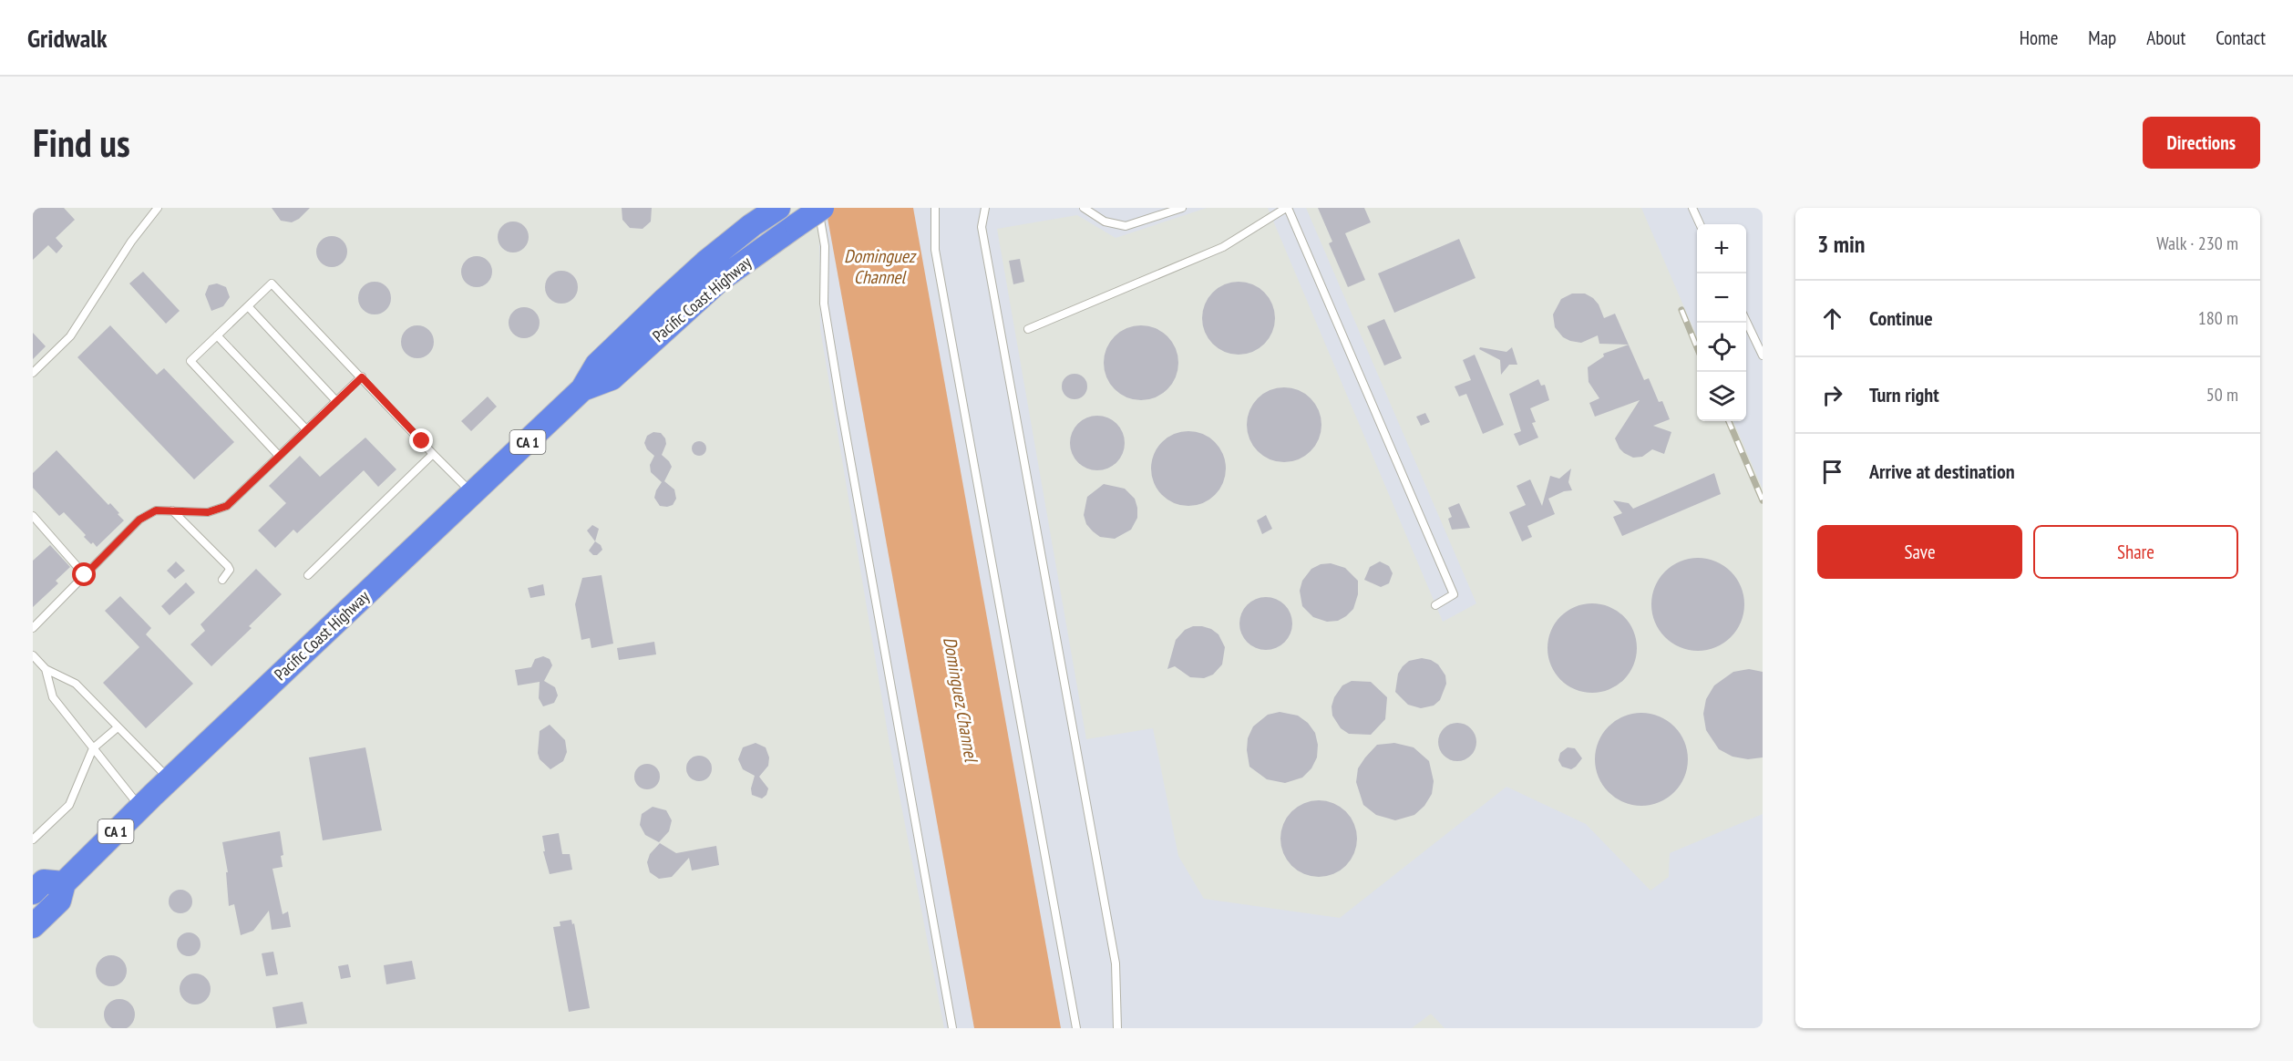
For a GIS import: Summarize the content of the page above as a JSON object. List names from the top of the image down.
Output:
{
  "streets": {
    "highway": ["Pacific Coast Highway", "CA 1"]
  },
  "water": ["Dominguez Channel"],
  "page": {
    "header": "Gridwalk",
    "nav": [
      "Home",
      "Map",
      "About",
      "Contact"
    ],
    "buttons": [
      "Directions",
      ["Save", "Share"]
    ],
    "title": "Find us",
    "heading": ["3 min", "Walk · 230 m"],
    "map_buttons": ["+", "−"],
    "list": [
      ["Continue", "180 m"],
      ["Turn right", "50 m"],
      "Arrive at destination"
    ]
  }
}
